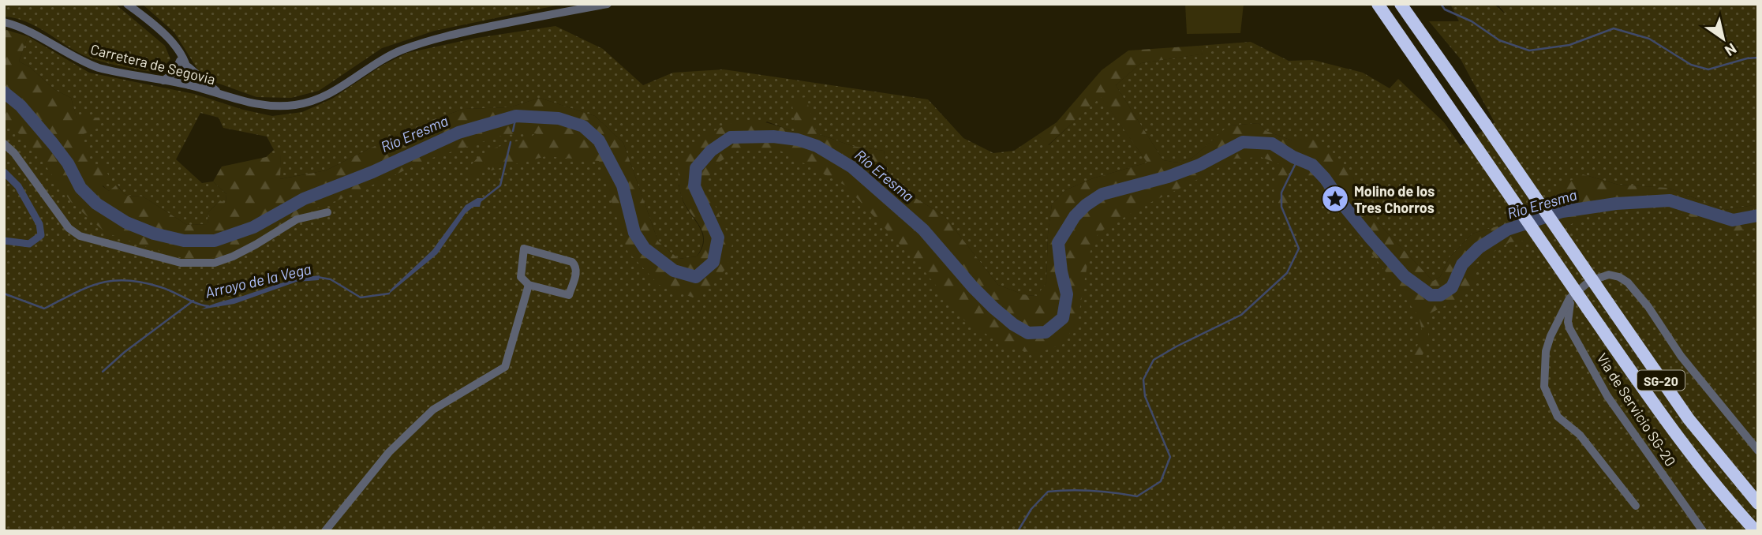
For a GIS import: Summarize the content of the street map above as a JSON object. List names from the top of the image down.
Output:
{
  "streets": {
    "highway": ["SG-20"],
    "street": ["Carretera de Segovia", "Vía de Servicio SG-20"]
  },
  "water": ["Río Eresma", "Arroyo de la Vega"],
  "places": {
    "place": ["Molino de los Tres Chorros"]
  },
  "north": "bottom right"
}
